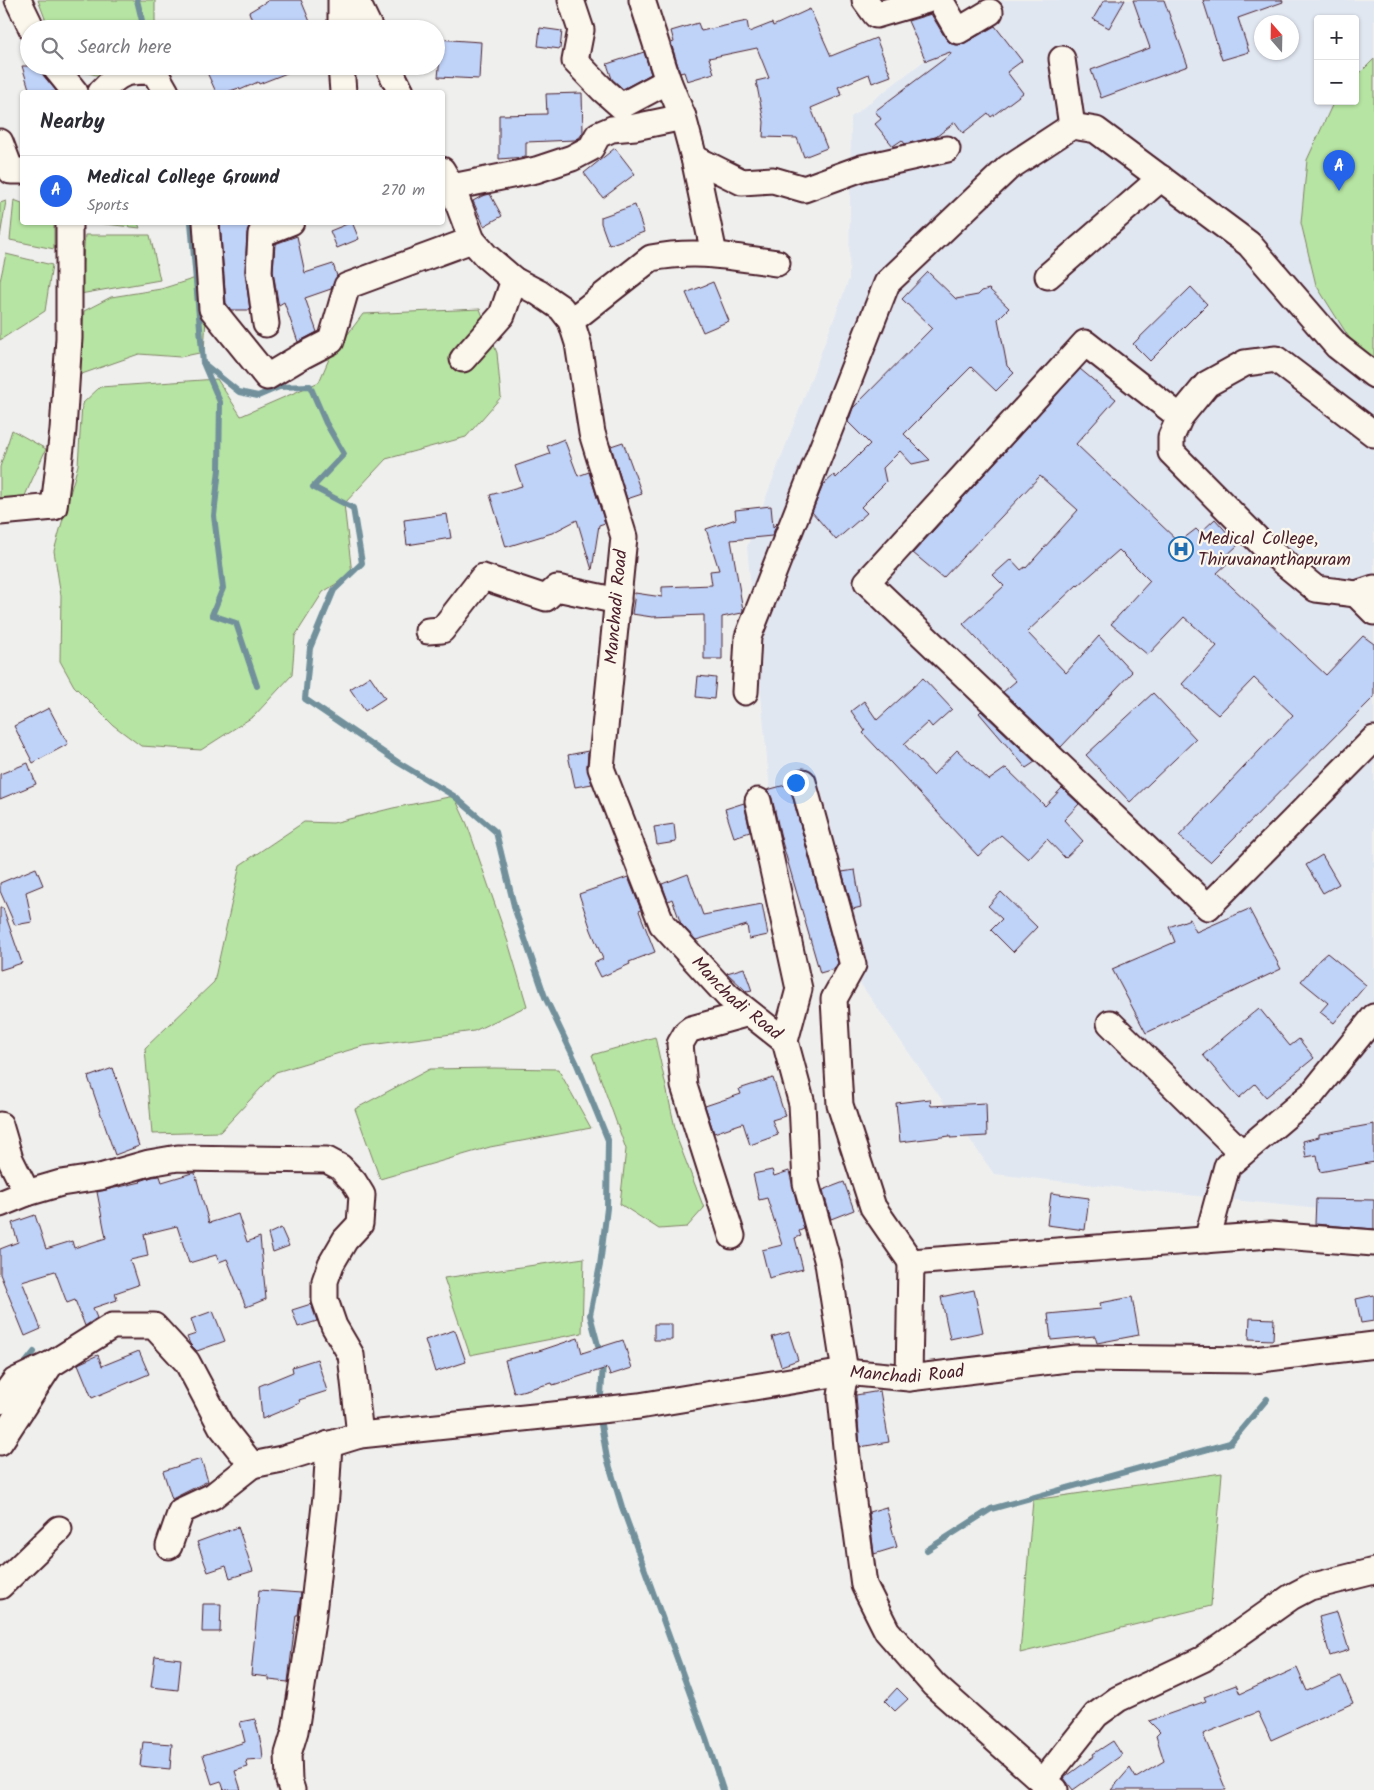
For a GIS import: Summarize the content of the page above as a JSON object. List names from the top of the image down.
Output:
{
  "streets": {
    "street": ["Manchadi Road"]
  },
  "places": {
    "hospital": ["Medical College, Thiruvananthapuram"]
  },
  "north": "top",
  "page": {
    "map_buttons": ["+", "−"],
    "search": "Search here",
    "heading": "Nearby",
    "pins": "A",
    "list": [
      {
        "mark": "A",
        "name": "Medical College Ground",
        "note": "Sports",
        "value": "270 m"
      }
    ]
  }
}
